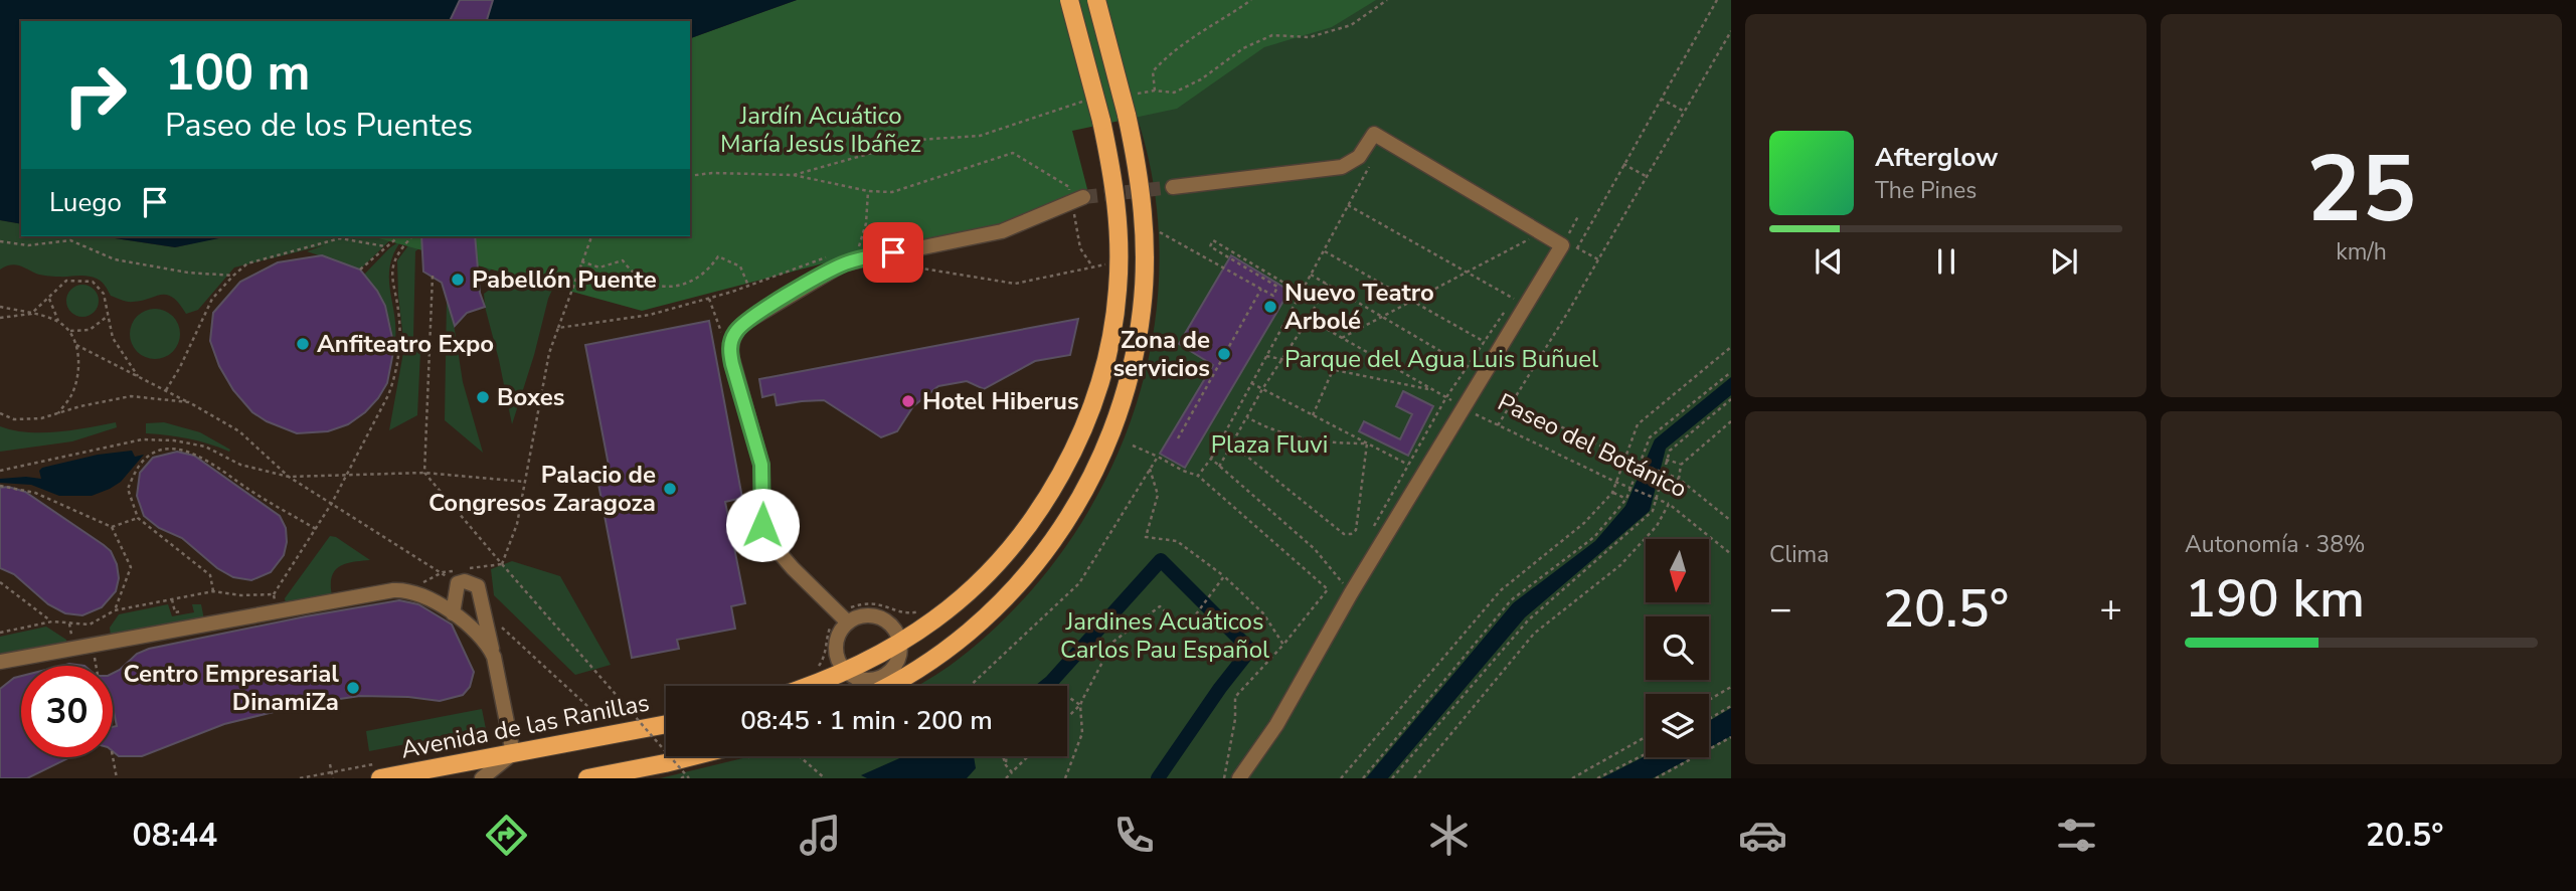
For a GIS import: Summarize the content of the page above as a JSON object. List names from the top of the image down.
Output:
{
  "streets": {
    "main road": ["Avenida de las Ranillas"],
    "street": ["Paseo del Botánico"]
  },
  "parks": [
    "Jardín Acuático María Jesús Ibáñez",
    "Parque del Agua Luis Buñuel",
    "Plaza Fluvi",
    "Jardines Acuáticos Carlos Pau Español"
  ],
  "places": [
    "Pabellón Puente",
    "Nuevo Teatro Arbolé",
    "Anfiteatro Expo",
    "Zona de servicios",
    "Boxes",
    "Hotel Hiberus",
    "Palacio de Congresos Zaragoza",
    "Centro Empresarial DinamiZa"
  ],
  "north": "bottom",
  "page": {
    "tile": [
      ["25", "km/h"],
      "Clima",
      ["Autonomía · 38%", "190 km"]
    ],
    "turn": ["100 m", "Paseo de los Puentes"],
    "song": ["Afterglow", "The Pines"],
    "then": "Luego",
    "heat": ["−", "20.5°", "+"],
    "limit": "30",
    "trip": "08:45 · 1 min · 200 m",
    "tabs": ["08:44", "20.5°"]
  }
}
